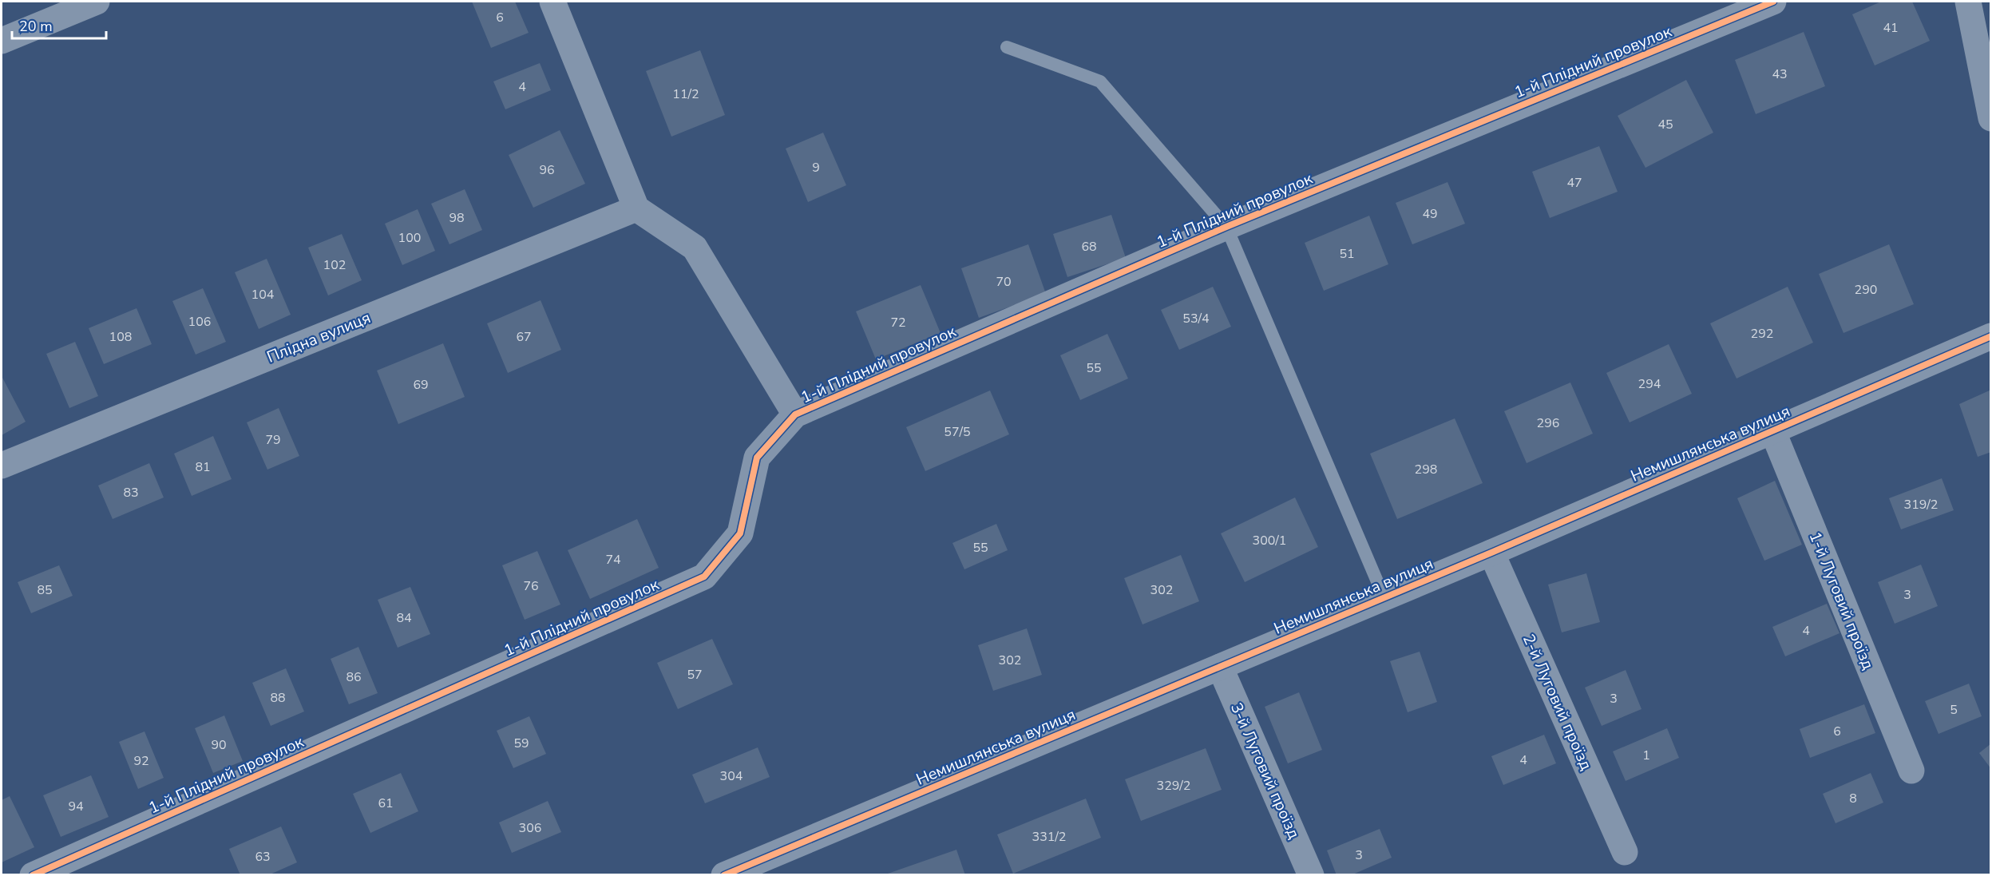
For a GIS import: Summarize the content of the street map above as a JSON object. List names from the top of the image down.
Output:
{
  "streets": {
    "street": [
      "1-й Плідний провулок",
      "Плідна вулиця",
      "Немишлянська вулиця",
      "1-й Луговий проїзд",
      "2-й Луговий проїзд",
      "3-й Луговий проїзд"
    ]
  },
  "crossings": [
    ["Немишлянська вулиця", "1-й Луговий проїзд"],
    ["Немишлянська вулиця", "2-й Луговий проїзд"],
    ["Немишлянська вулиця", "3-й Луговий проїзд"]
  ],
  "house_numbers": [
    "6",
    "41",
    "43",
    "4",
    "11/2",
    "45",
    "9",
    "96",
    "47",
    "49",
    "98",
    "100",
    "68",
    "51",
    "102",
    "70",
    "290",
    "104",
    "53/4",
    "106",
    "72",
    "292",
    "108",
    "67",
    "55",
    "294",
    "69",
    "296",
    "57/5",
    "79",
    "81",
    "298",
    "83",
    "319/2",
    "300/1",
    "55",
    "74",
    "76",
    "85",
    "302",
    "3",
    "84",
    "4",
    "302",
    "57",
    "86",
    "88",
    "3",
    "5",
    "6",
    "59",
    "90",
    "1",
    "4",
    "92",
    "304",
    "329/2",
    "8",
    "61",
    "94",
    "306",
    "331/2",
    "3",
    "63"
  ],
  "scale_bar": "20 m"
}
